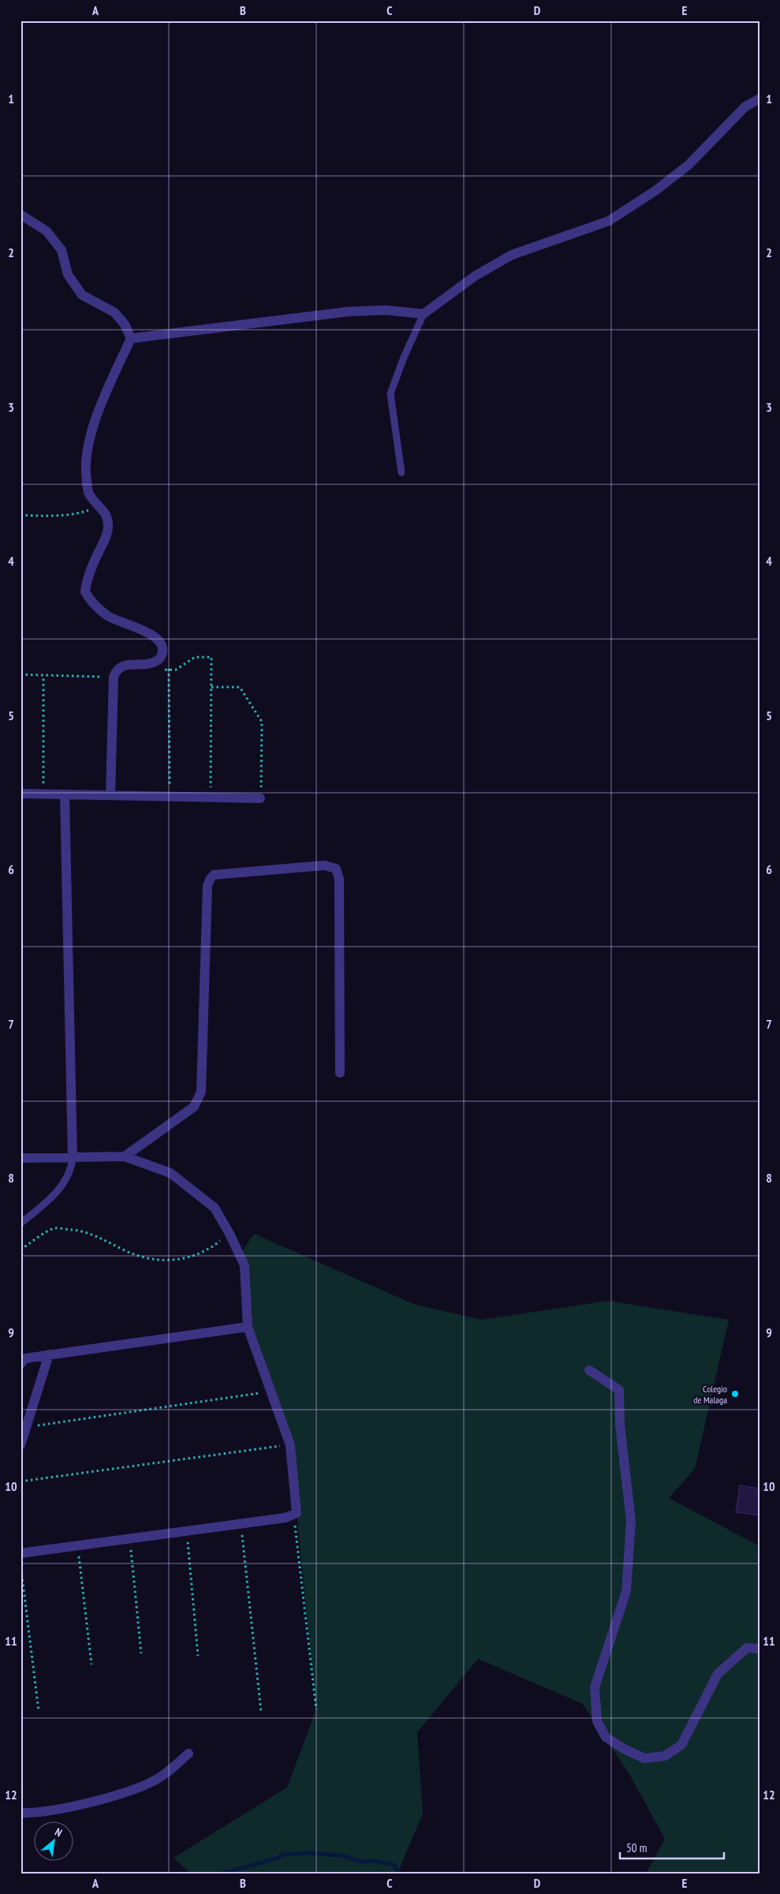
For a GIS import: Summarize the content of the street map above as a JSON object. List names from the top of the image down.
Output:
{
  "places": ["Colegio de Malaga"],
  "scale_bar": "50 m",
  "north": "top right",
  "grid": {
    "columns": [
      "A",
      "B",
      "C",
      "D",
      "E"
    ],
    "rows": [
      "1",
      "2",
      "3",
      "4",
      "5",
      "6",
      "7",
      "8",
      "9",
      "10",
      "11",
      "12"
    ]
  }
}
